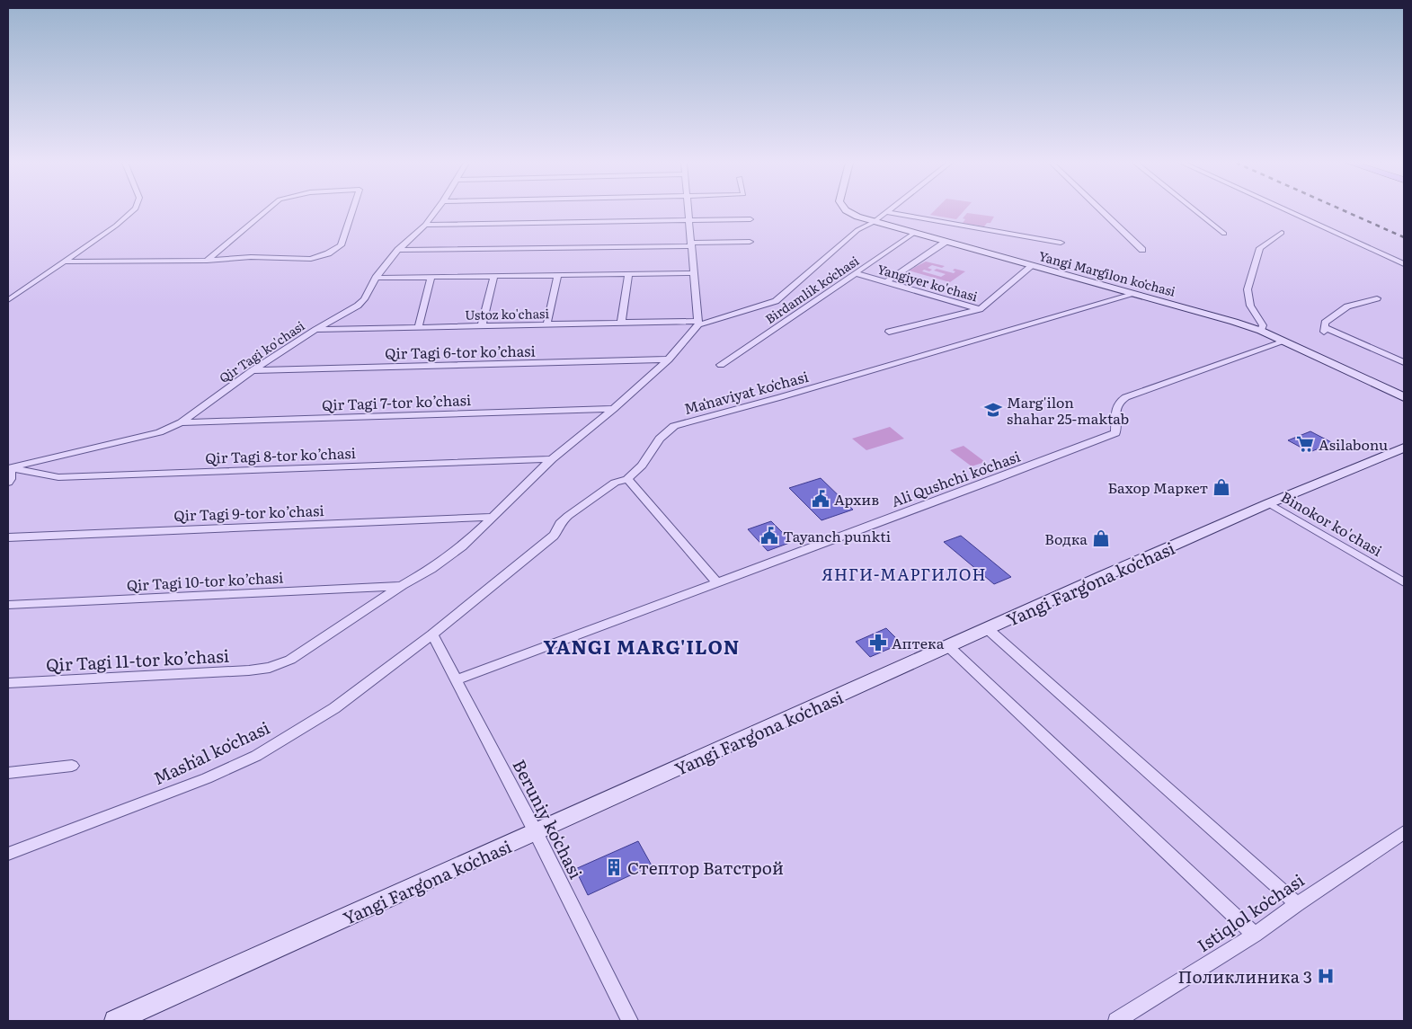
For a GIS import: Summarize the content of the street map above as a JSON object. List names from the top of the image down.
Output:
{
  "streets": {
    "main road": ["Yangi Margʻilon koʻchasi", "Yangi Fargʻona koʻchasi"],
    "street": [
      "Yangiyer ko'chasi",
      "Birdamlik koʻchasi",
      "Ustoz ko'chasi",
      "Qir Tagi ko'chasi",
      "Qir Tagi 6-tor koʼchasi",
      "Maʻnaviyat koʻchasi",
      "Qir Tagi 7-tor koʼchasi",
      "Qir Tagi 8-tor koʼchasi",
      "Ali Qushchi koʻchasi",
      "Qir Tagi 9-tor koʼchasi",
      "Binokor ko'chasi",
      "Qir Tagi 10-tor koʼchasi",
      "Qir Tagi 11-tor koʼchasi",
      "Mashʻal koʻchasi",
      "Beruniy koʻchasi",
      "Istiqlol koʻchasi"
    ]
  },
  "crossings": [
    ["Yangi Margʻilon koʻchasi", "Yangiyer ko'chasi"],
    ["Yangi Margʻilon koʻchasi", "Birdamlik koʻchasi"],
    ["Yangi Margʻilon koʻchasi", "Ustoz ko'chasi"],
    ["Yangi Margʻilon koʻchasi", "Maʻnaviyat koʻchasi"],
    ["Yangi Margʻilon koʻchasi", "Ali Qushchi koʻchasi"],
    ["Yangiyer ko'chasi", "Birdamlik koʻchasi"],
    ["Ustoz ko'chasi", "Qir Tagi ko'chasi"],
    ["Ustoz ko'chasi", "Qir Tagi 11-tor koʼchasi"],
    ["Qir Tagi ko'chasi", "Qir Tagi 6-tor koʼchasi"],
    ["Qir Tagi ko'chasi", "Qir Tagi 7-tor koʼchasi"],
    ["Qir Tagi ko'chasi", "Qir Tagi 8-tor koʼchasi"],
    ["Qir Tagi 6-tor koʼchasi", "Qir Tagi 11-tor koʼchasi"],
    ["Maʻnaviyat koʻchasi", "Mashʻal koʻchasi"],
    ["Maʻnaviyat koʻchasi", "Beruniy koʻchasi"],
    ["Qir Tagi 7-tor koʼchasi", "Qir Tagi 11-tor koʼchasi"],
    ["Qir Tagi 8-tor koʼchasi", "Qir Tagi 11-tor koʼchasi"],
    ["Ali Qushchi koʻchasi", "Beruniy koʻchasi"],
    ["Qir Tagi 9-tor koʼchasi", "Qir Tagi 11-tor koʼchasi"],
    ["Binokor ko'chasi", "Yangi Fargʻona koʻchasi"],
    ["Qir Tagi 10-tor koʼchasi", "Qir Tagi 11-tor koʼchasi"],
    ["Yangi Fargʻona koʻchasi", "Beruniy koʻchasi"],
    ["Mashʻal koʻchasi", "Beruniy koʻchasi"]
  ],
  "districts": ["ЯНГИ-МАРГИЛОН", "YANGI MARG'ILON"],
  "places": {
    "school or university": ["Marg'ilon shahar 25-maktab"],
    "supermarket": ["Asilabonu"],
    "shop": ["Бахор Маркет", "Водка"],
    "public building": ["Архив", "Tayanch punkti"],
    "pharmacy": ["Аптека"],
    "building": ["Стептор Ватстрой"],
    "hospital": ["Поликлиника 3"]
  }
}
